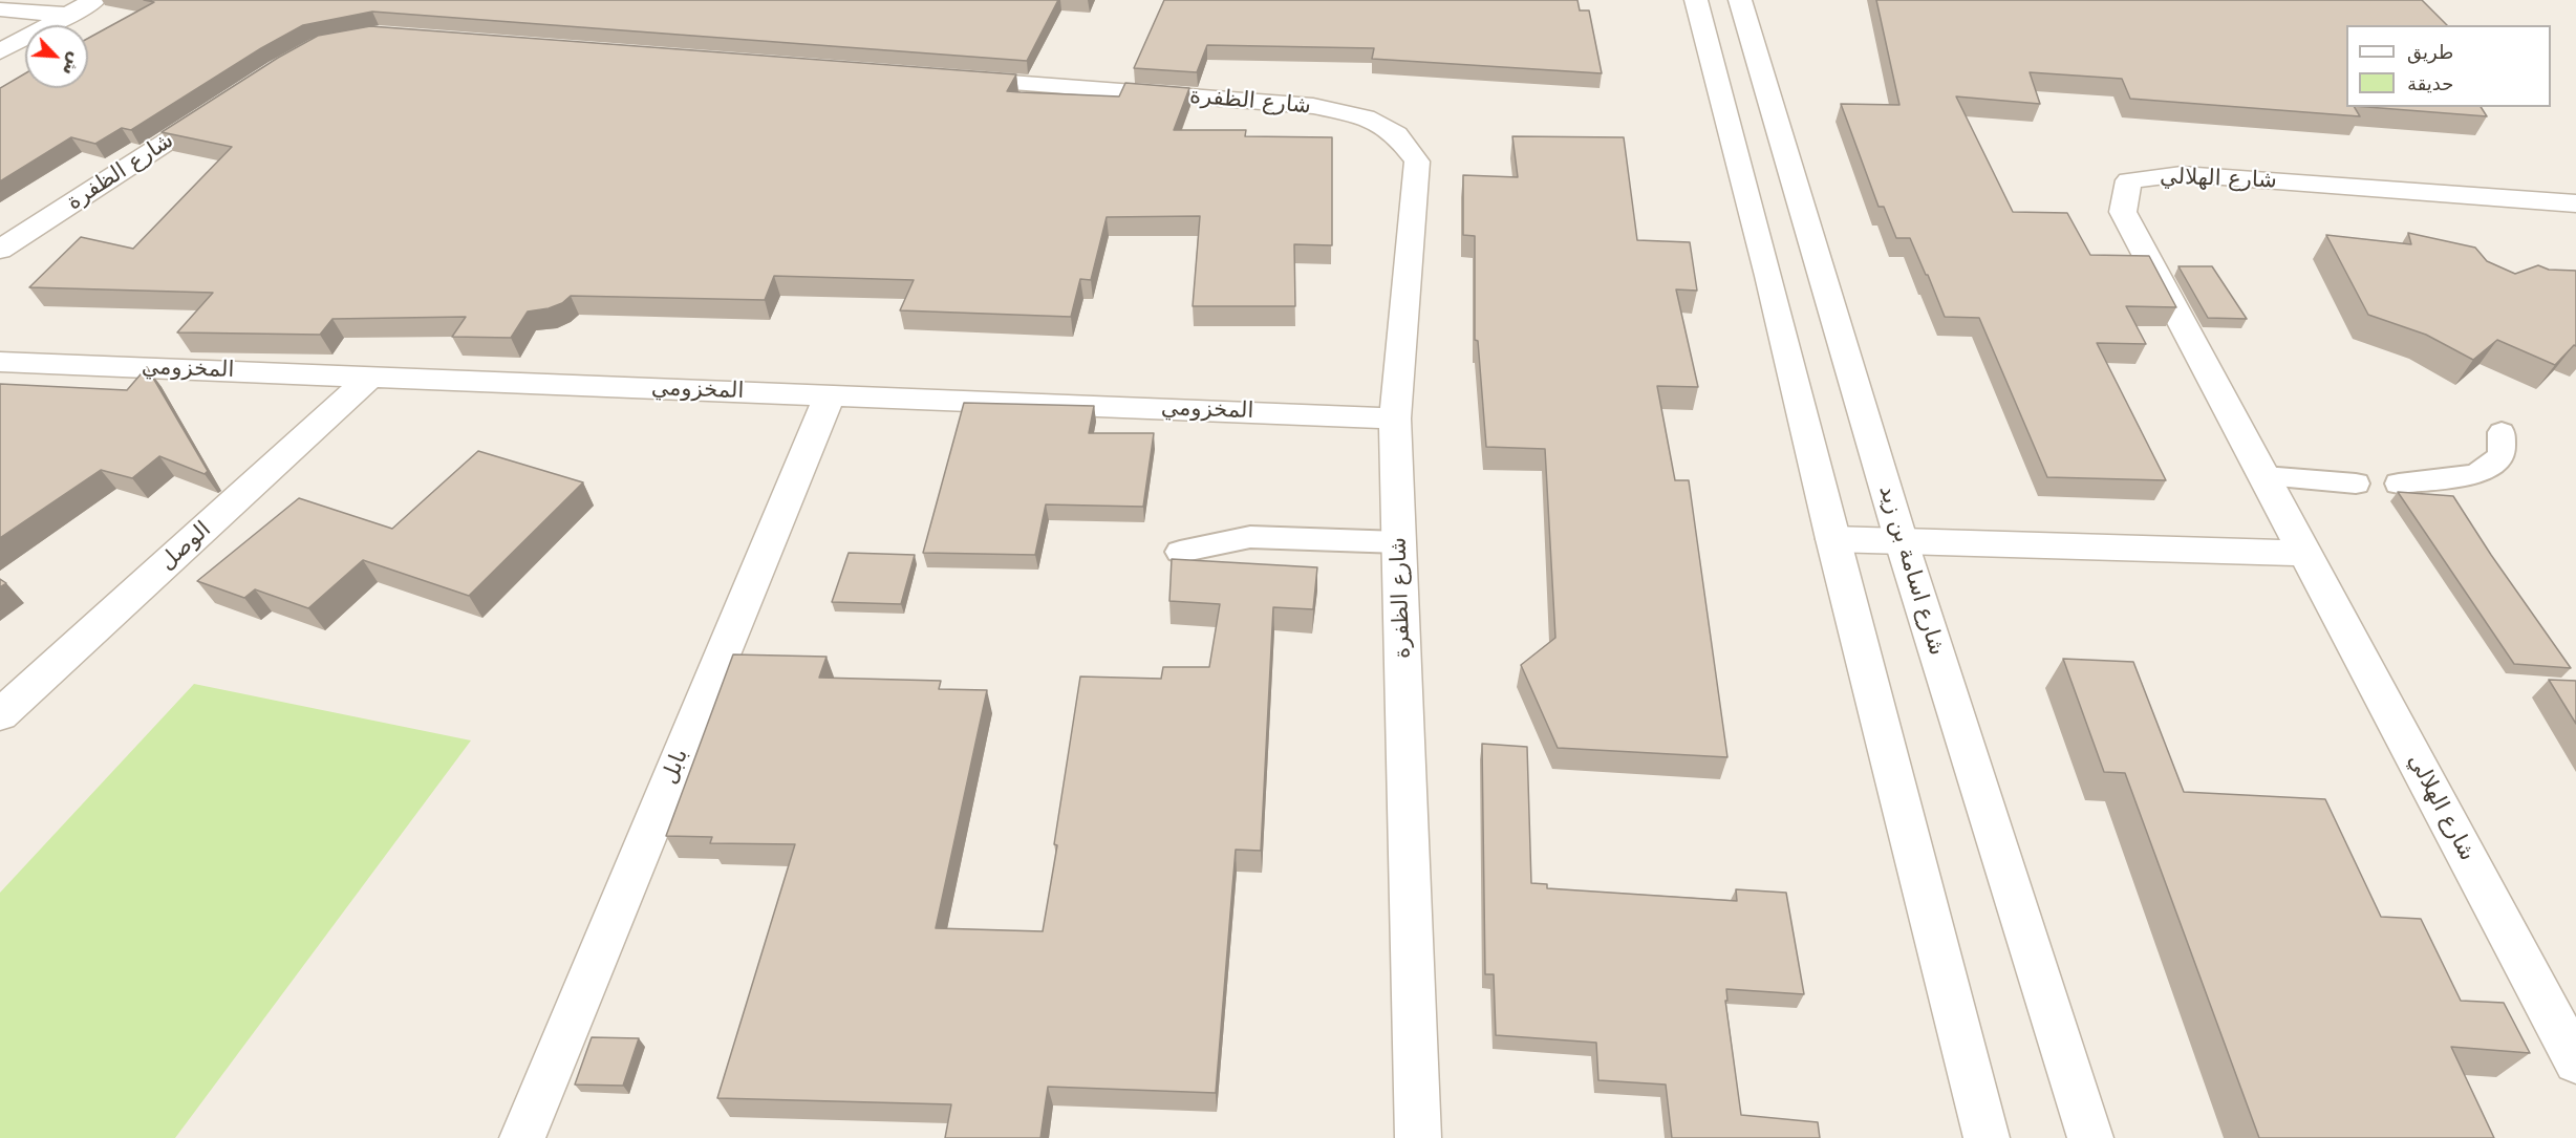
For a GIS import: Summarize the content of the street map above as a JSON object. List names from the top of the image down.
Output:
{
  "streets": {
    "street": [
      "شارع الظفرة",
      "شارع الهلالي",
      "المخزومي",
      "الوصل",
      "شارع اسامة بن زيد",
      "بابل"
    ]
  },
  "crossings": [
    ["شارع الظفرة", "المخزومي"],
    ["المخزومي", "الوصل"],
    ["المخزومي", "بابل"]
  ],
  "legend": ["طريق", "حديقة"],
  "north": "bottom right"
}
